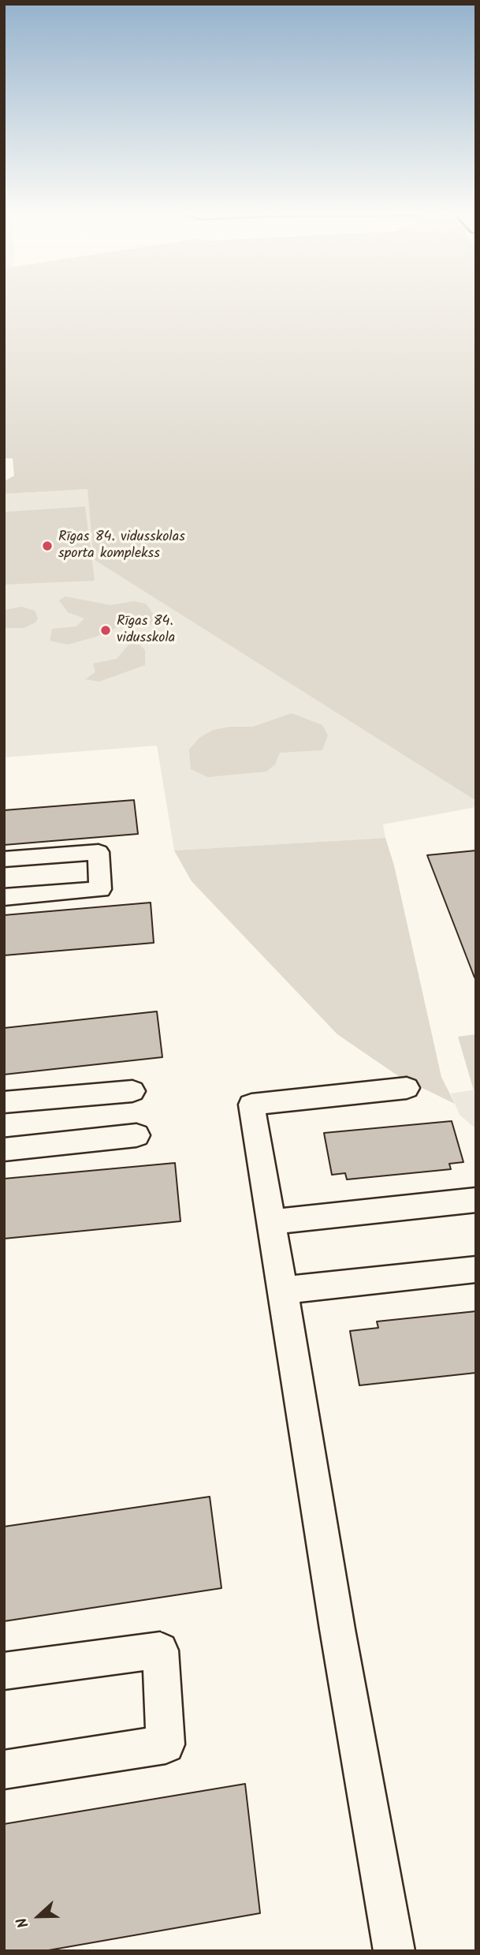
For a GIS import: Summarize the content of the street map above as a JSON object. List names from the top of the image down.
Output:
{
  "places": ["Rīgas 84. vidusskolas sporta komplekss", "Rīgas 84. vidusskola"],
  "north": "left"
}
